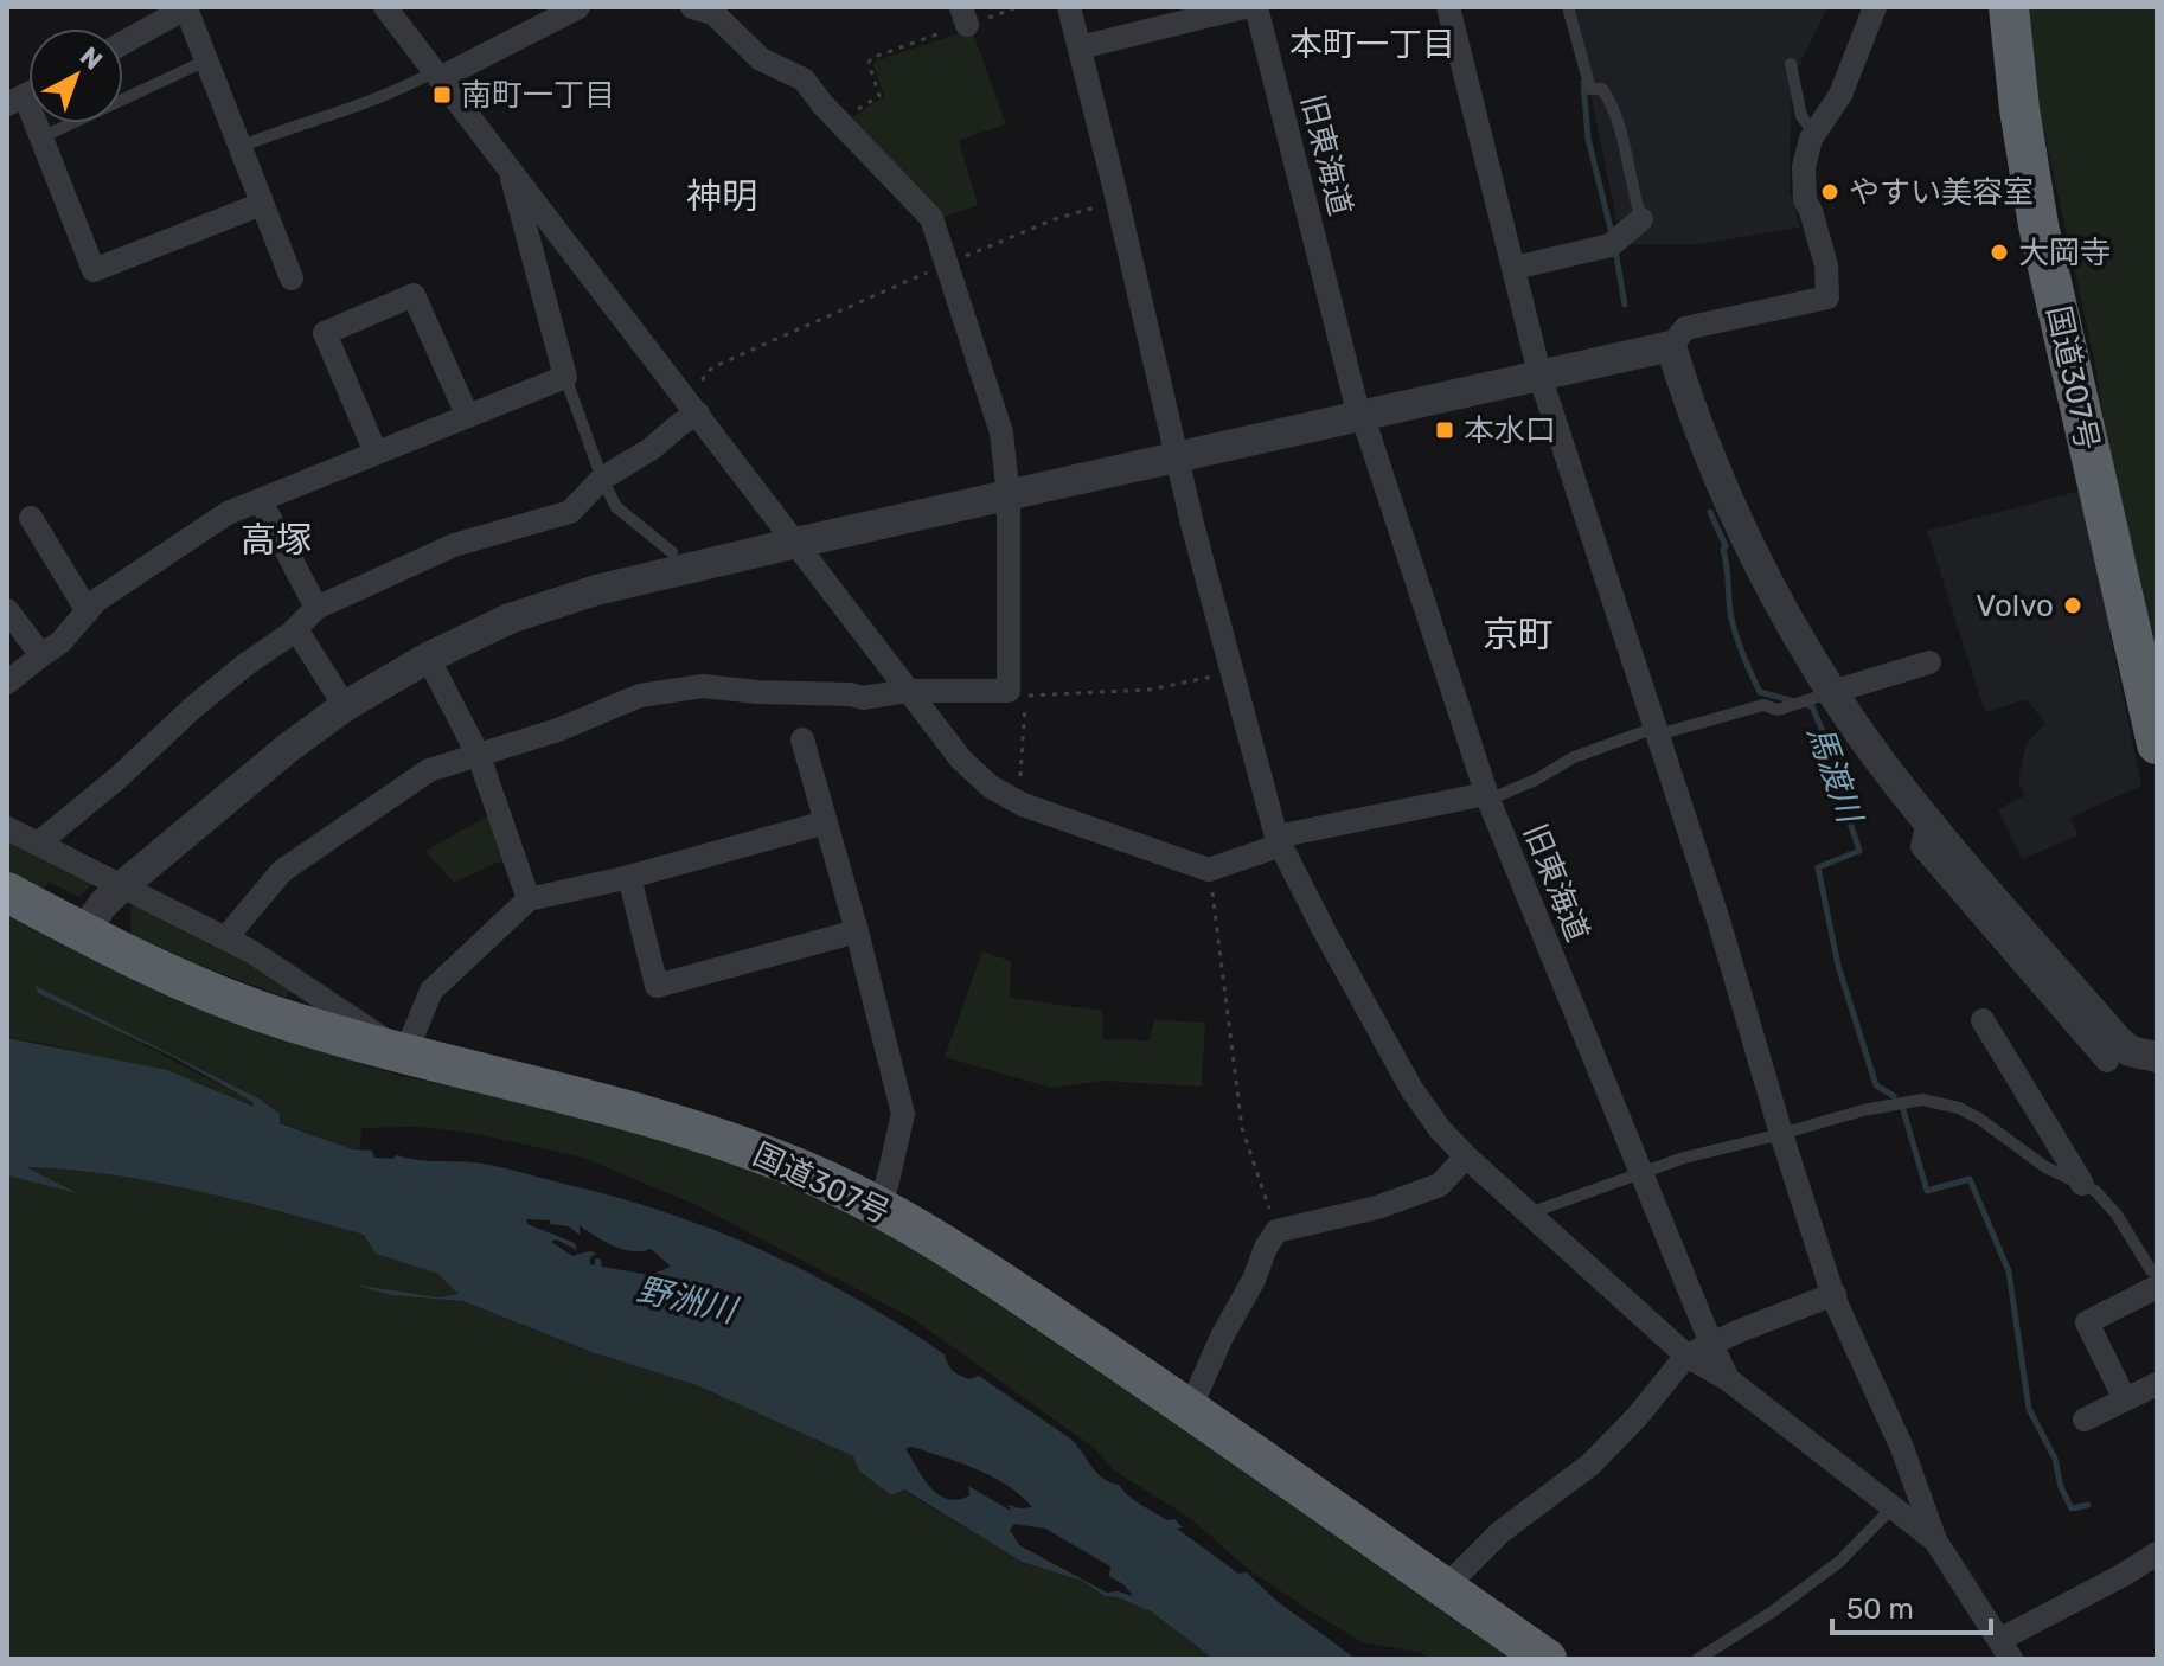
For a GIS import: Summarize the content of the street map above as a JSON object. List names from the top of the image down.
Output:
{
  "streets": {
    "highway": ["国道307号"],
    "street": ["旧東海道"]
  },
  "districts": [
    "本町一丁目",
    "神明",
    "高塚",
    "京町"
  ],
  "water": ["馬渡川", "野洲川"],
  "places": {
    "transit": ["南町一丁目", "本水口"],
    "other": ["やすい美容室", "大岡寺", "Volvo"]
  },
  "scale_bar": "50 m",
  "north": "top right"
}
